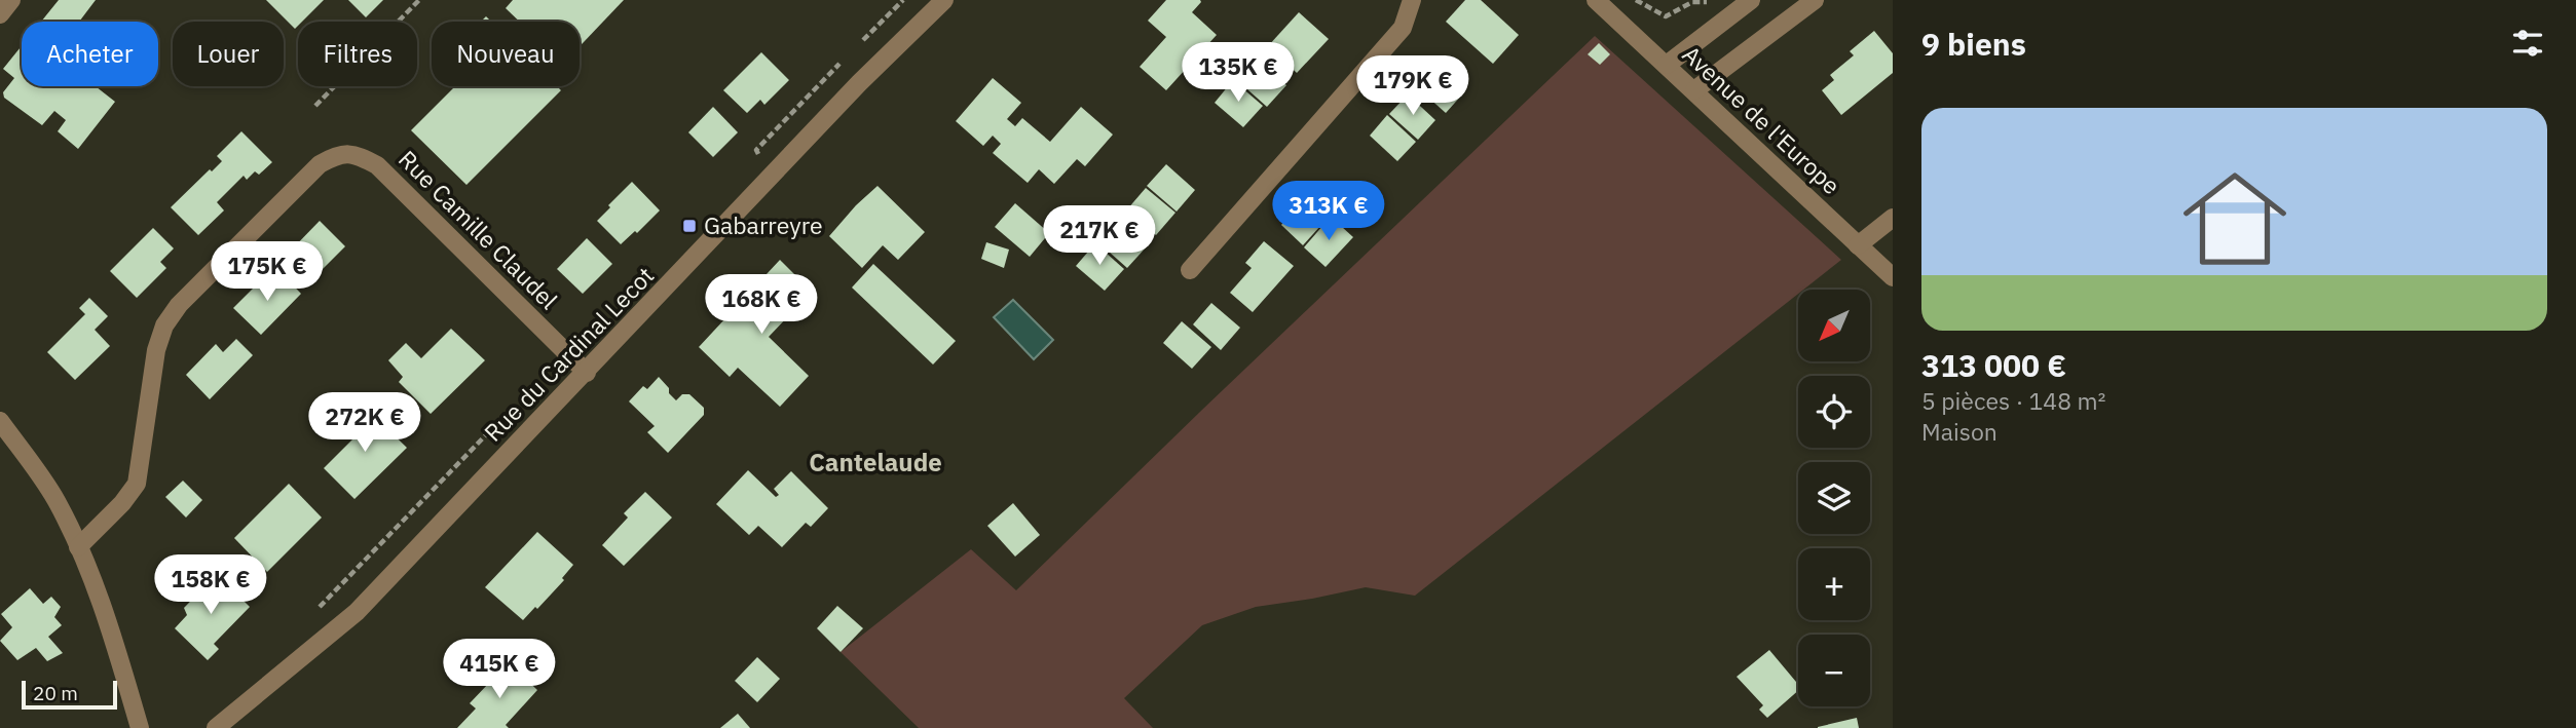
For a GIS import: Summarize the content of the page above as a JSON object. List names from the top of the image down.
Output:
{
  "streets": {
    "street": ["Avenue de l'Europe", "Rue Camille Claudel", "Rue du Cardinal Lecot"]
  },
  "crossings": [
    ["Rue Camille Claudel", "Rue du Cardinal Lecot"]
  ],
  "districts": ["Cantelaude"],
  "places": {
    "transit": ["Gabarreyre"]
  },
  "scale_bar": "20 m",
  "north": "bottom left",
  "page": {
    "heading": "9 biens",
    "chip": [
      "Acheter",
      "Louer",
      "Filtres",
      "Nouveau"
    ],
    "price": [
      "135K €",
      "179K €",
      "313K €",
      "217K €",
      "175K €",
      "168K €",
      "272K €",
      "158K €",
      "415K €"
    ],
    "list": [
      {
        "name": "313 000 €",
        "note": "5 pièces · 148 m² · Maison"
      }
    ],
    "map_buttons": ["+", "−"],
    "scale": "20 m"
  }
}
